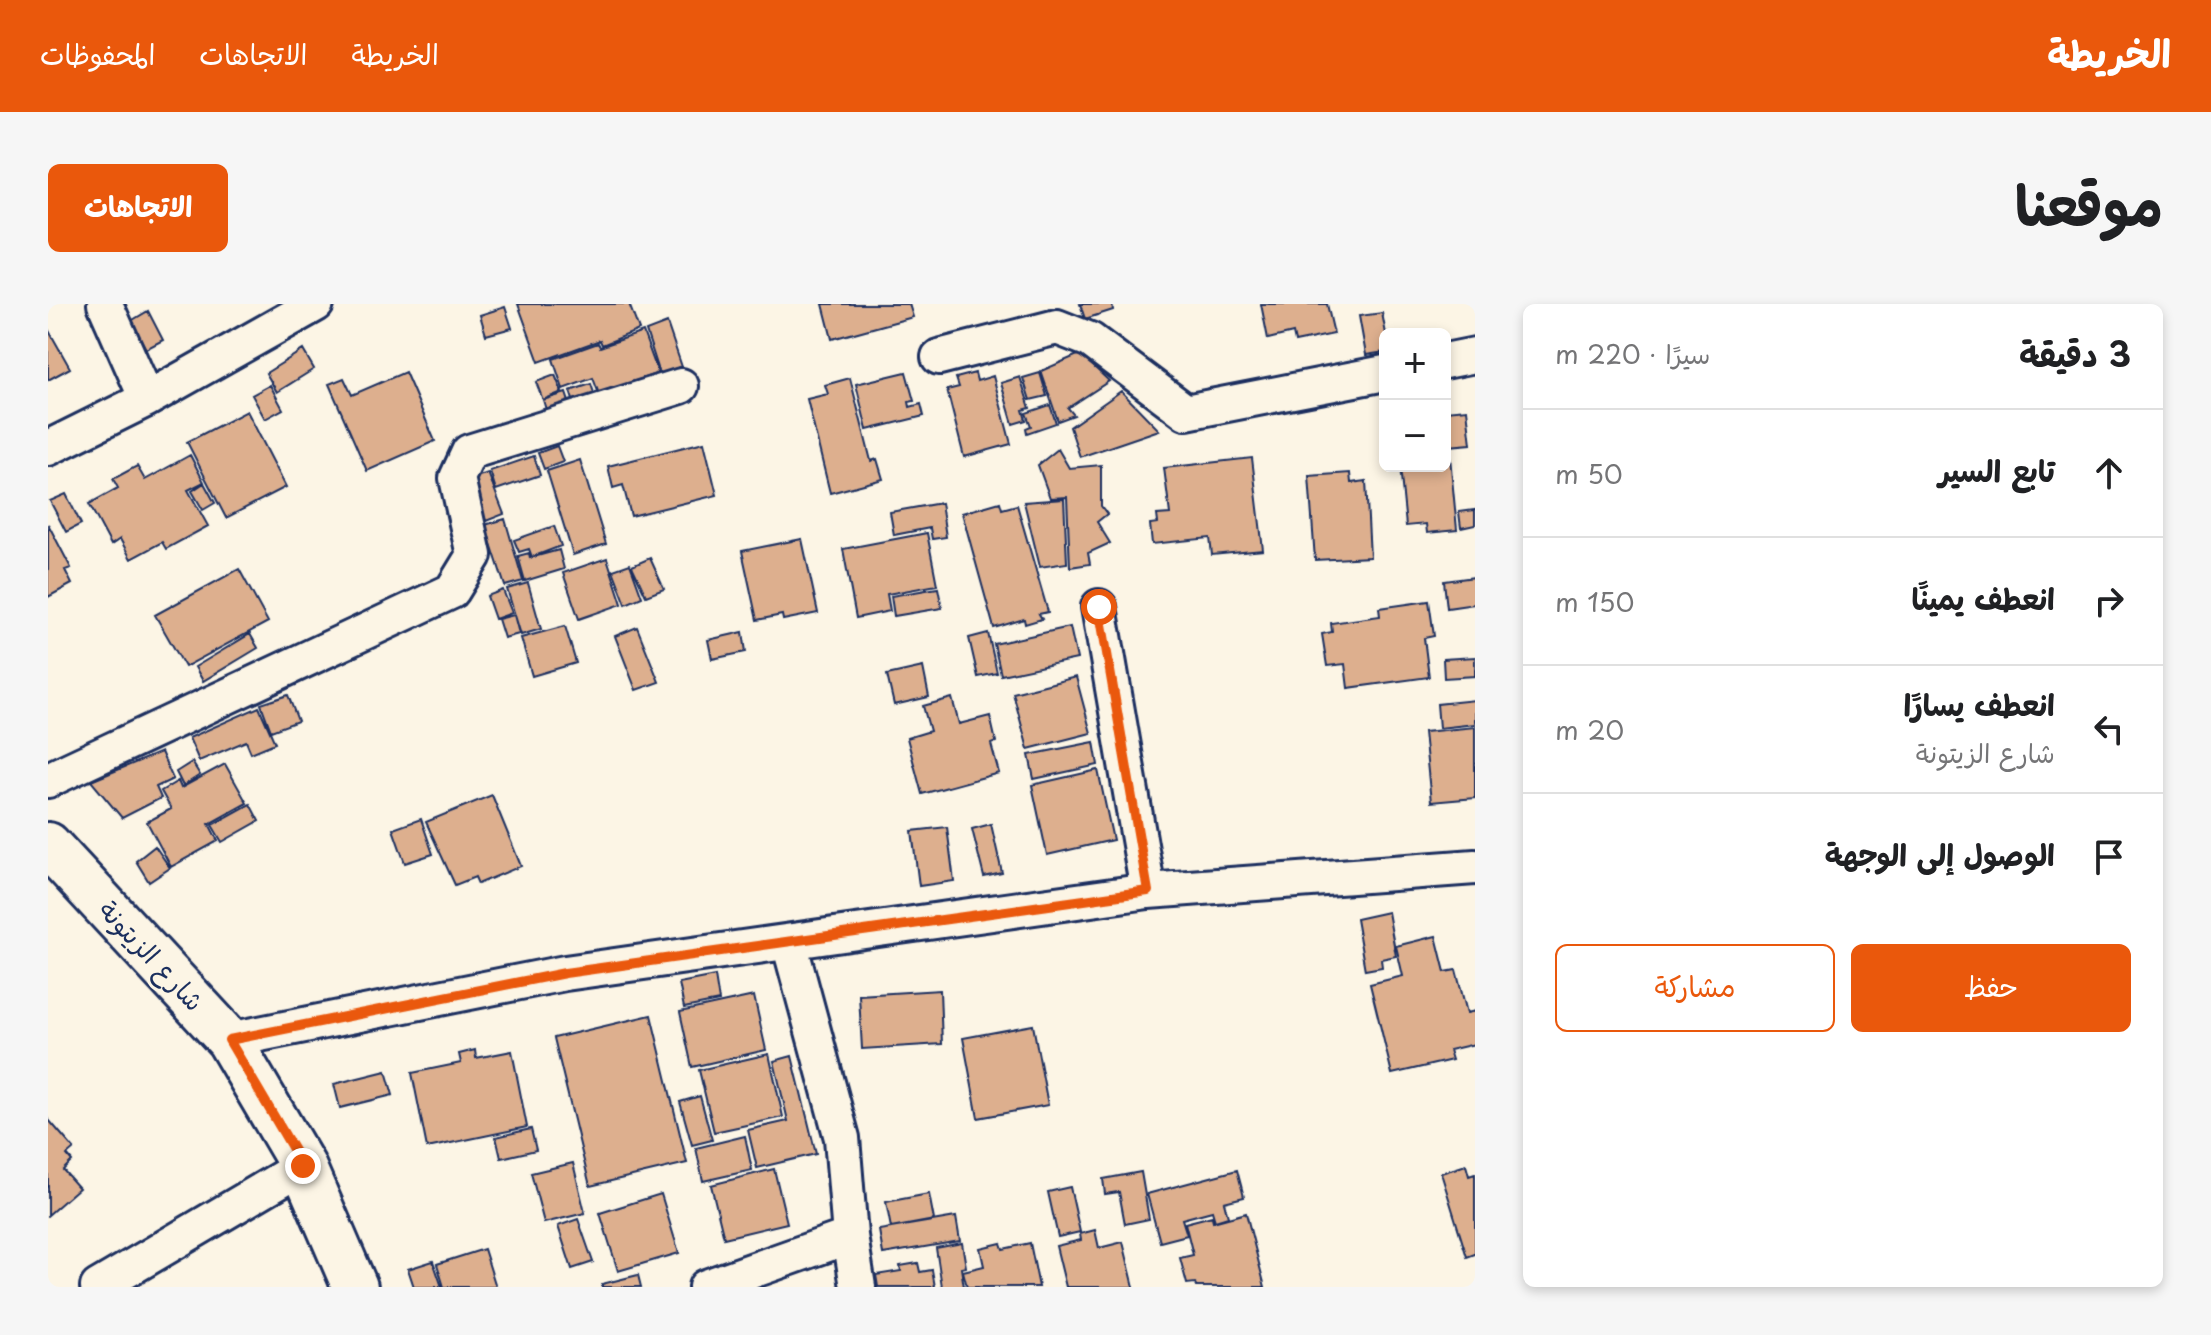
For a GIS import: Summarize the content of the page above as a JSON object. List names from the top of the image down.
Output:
{
  "streets": {
    "street": ["شارع الزيتونة"]
  },
  "page": {
    "header": "الخريطة",
    "nav": ["الخريطة", "الاتجاهات", "المحفوظات"],
    "title": "موقعنا",
    "buttons": [
      "الاتجاهات",
      ["حفظ", "مشاركة"]
    ],
    "heading": ["3 دقيقة", "سيرًا · 220 m"],
    "map_buttons": ["+", "−"],
    "list": [
      ["تابع السير", "50 m"],
      ["انعطف يمينًا", "150 m"],
      ["انعطف يسارًا", "شارع الزيتونة", "20 m"],
      "الوصول إلى الوجهة"
    ]
  }
}
